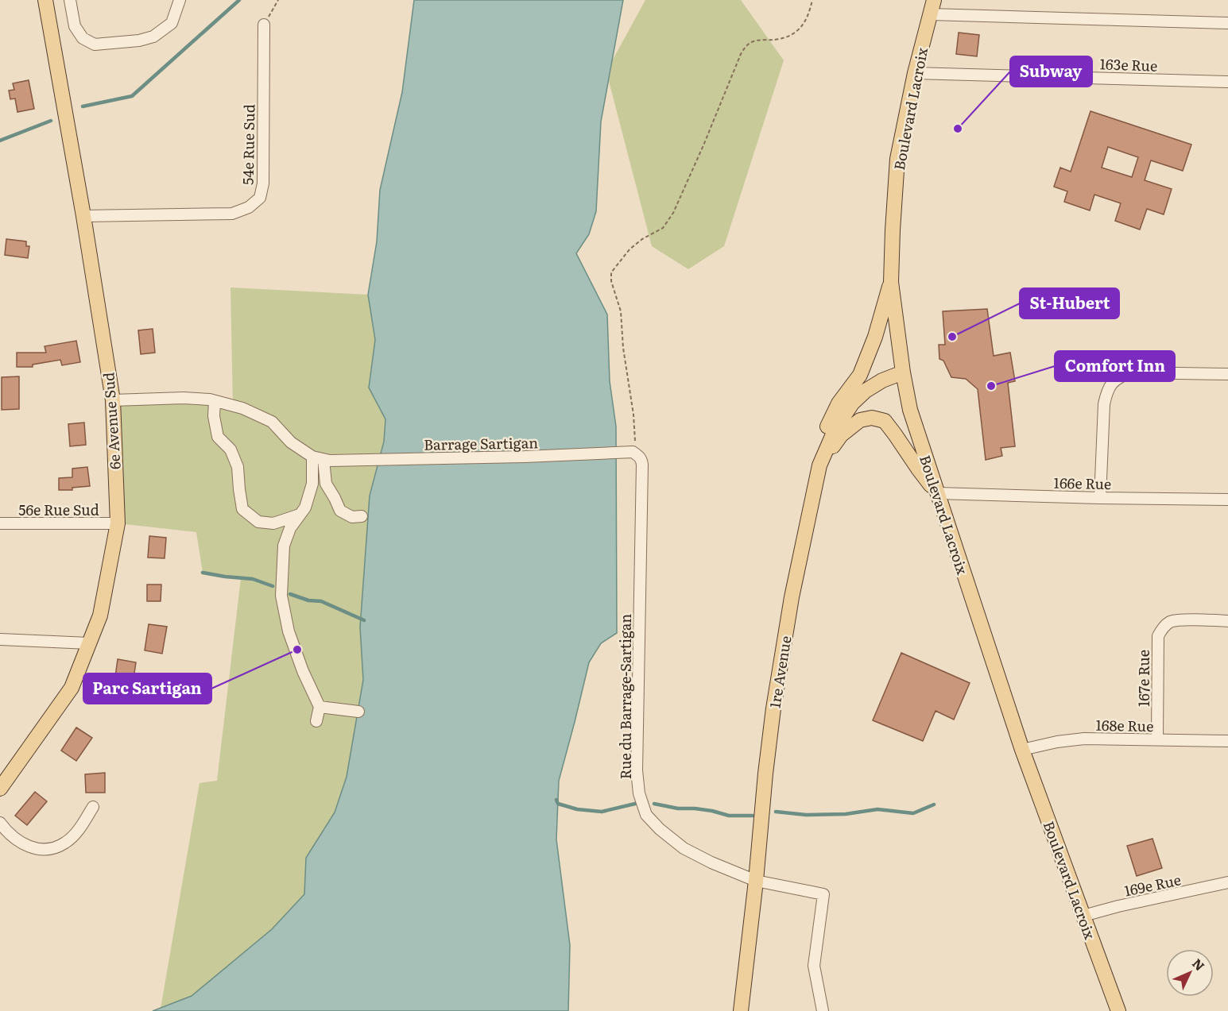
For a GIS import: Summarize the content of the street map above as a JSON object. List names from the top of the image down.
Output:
{
  "streets": {
    "main road": ["Boulevard Lacroix", "6e Avenue Sud", "1re Avenue"],
    "street": [
      "163e Rue",
      "54e Rue Sud",
      "Barrage Sartigan",
      "166e Rue",
      "56e Rue Sud",
      "167e Rue",
      "Rue du Barrage-Sartigan",
      "168e Rue",
      "169e Rue"
    ]
  },
  "crossings": [
    ["163e Rue", "Boulevard Lacroix"],
    ["Boulevard Lacroix", "166e Rue"],
    ["Boulevard Lacroix", "1re Avenue"],
    ["Boulevard Lacroix", "168e Rue"],
    ["Boulevard Lacroix", "169e Rue"],
    ["54e Rue Sud", "6e Avenue Sud"],
    ["6e Avenue Sud", "56e Rue Sud"],
    ["Barrage Sartigan", "Rue du Barrage-Sartigan"],
    ["1re Avenue", "Rue du Barrage-Sartigan"],
    ["167e Rue", "168e Rue"]
  ],
  "places": [
    "Subway",
    "St-Hubert",
    "Comfort Inn",
    "Parc Sartigan"
  ],
  "north": "top right"
}
